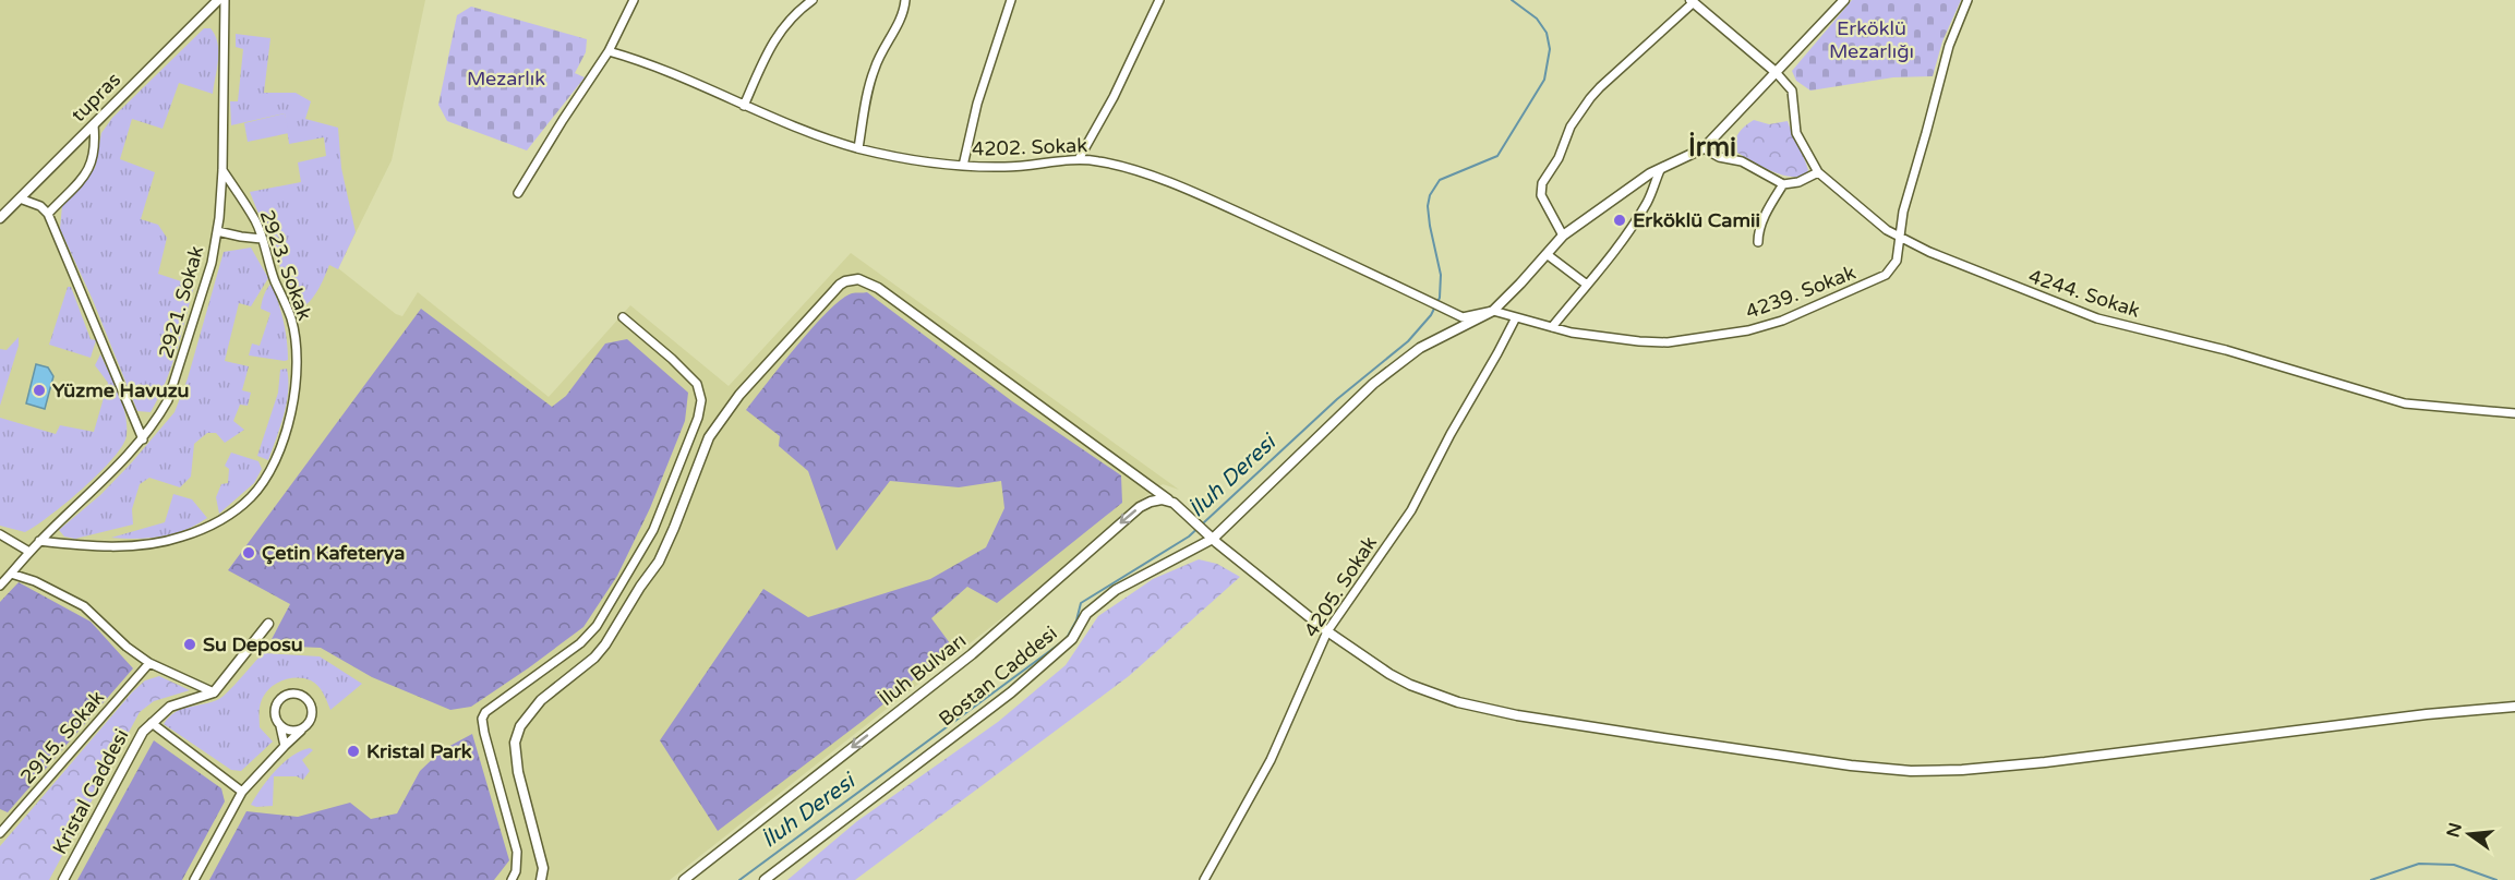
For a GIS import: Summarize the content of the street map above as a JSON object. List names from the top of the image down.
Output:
{
  "streets": {
    "street": [
      "tupras",
      "4202. Sokak",
      "2923. Sokak",
      "4239. Sokak",
      "4244. Sokak",
      "2921. Sokak",
      "4205. Sokak",
      "İluh Bulvarı",
      "Bostan Caddesi",
      "2915. Sokak",
      "Kristal Caddesi"
    ]
  },
  "crossings": [
    ["4202. Sokak", "4239. Sokak"],
    ["2923. Sokak", "2921. Sokak"],
    ["4239. Sokak", "4244. Sokak"],
    ["4239. Sokak", "4205. Sokak"],
    ["4239. Sokak", "Bostan Caddesi"],
    ["4244. Sokak", "Bostan Caddesi"]
  ],
  "one_way": ["İluh Bulvarı"],
  "districts": ["İrmi"],
  "water": ["İluh Deresi"],
  "parks": ["Erköklü Mezarlığı", "Mezarlık"],
  "places": [
    "Erköklü Camii",
    "Yüzme Havuzu",
    "Çetin Kafeterya",
    "Su Deposu",
    "Kristal Park"
  ],
  "north": "left"
}
